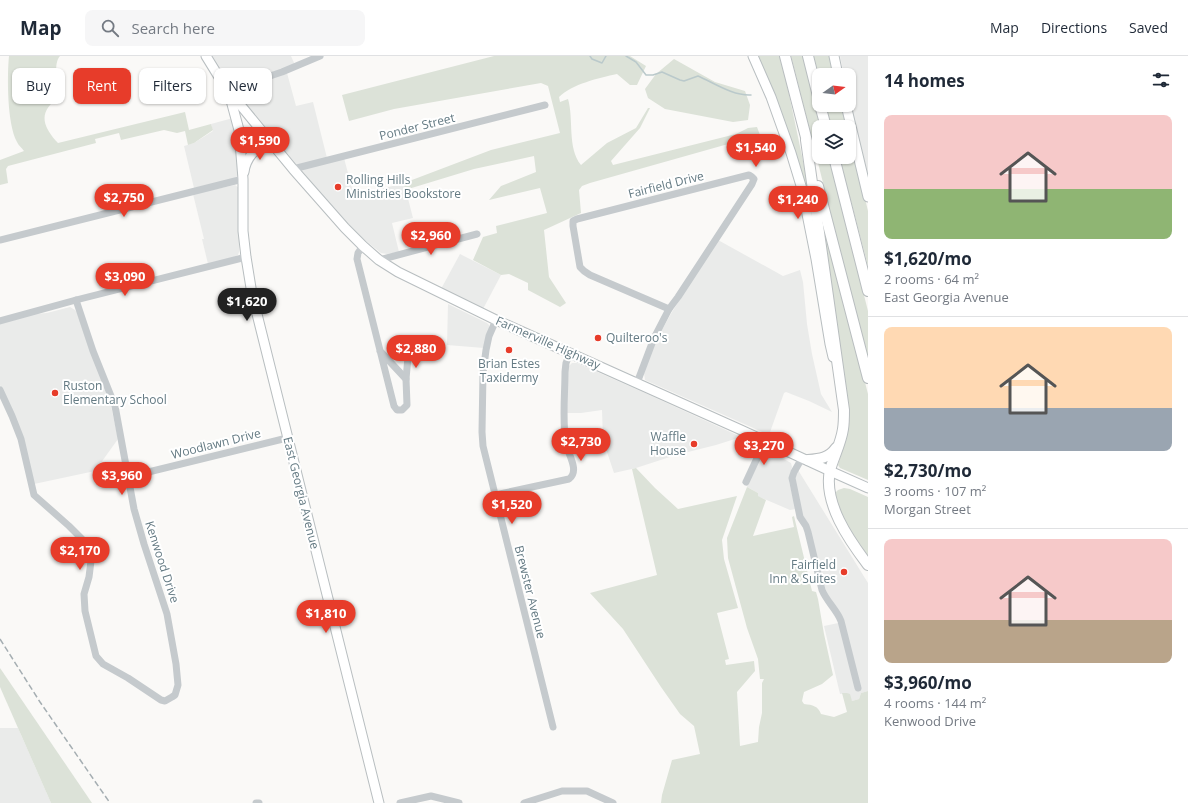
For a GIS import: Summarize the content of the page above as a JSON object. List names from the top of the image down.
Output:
{
  "streets": {
    "main road": ["Farmerville Highway", "East Georgia Avenue"],
    "street": [
      "Ponder Street",
      "Fairfield Drive",
      "Woodlawn Drive",
      "Kenwood Drive",
      "Brewster Avenue"
    ]
  },
  "crossings": [
    ["Ponder Street", "Farmerville Highway"],
    ["Fairfield Drive", "Farmerville Highway"],
    ["Farmerville Highway", "Brewster Avenue"],
    ["Woodlawn Drive", "East Georgia Avenue"],
    ["Woodlawn Drive", "Kenwood Drive"]
  ],
  "places": [
    "Rolling Hills Ministries Bookstore",
    "Quilteroo's",
    "Brian Estes Taxidermy",
    "Ruston Elementary School",
    "Waffle House",
    "Fairfield Inn & Suites"
  ],
  "north": "right",
  "page": {
    "header": "Map",
    "search": "Search here",
    "nav": ["Map", "Directions", "Saved"],
    "heading": "14 homes",
    "chip": [
      "Buy",
      "Rent",
      "Filters",
      "New"
    ],
    "list": [
      {
        "name": "$1,620/mo",
        "note": "2 rooms · 64 m² · East Georgia Avenue"
      },
      {
        "name": "$2,730/mo",
        "note": "3 rooms · 107 m² · Morgan Street"
      },
      {
        "name": "$3,960/mo",
        "note": "4 rooms · 144 m² · Kenwood Drive"
      }
    ],
    "price": [
      "$1,590",
      "$1,540",
      "$2,750",
      "$1,240",
      "$2,960",
      "$3,090",
      "$1,620",
      "$2,880",
      "$2,730",
      "$3,270",
      "$3,960",
      "$1,520",
      "$2,170",
      "$1,810"
    ]
  }
}
